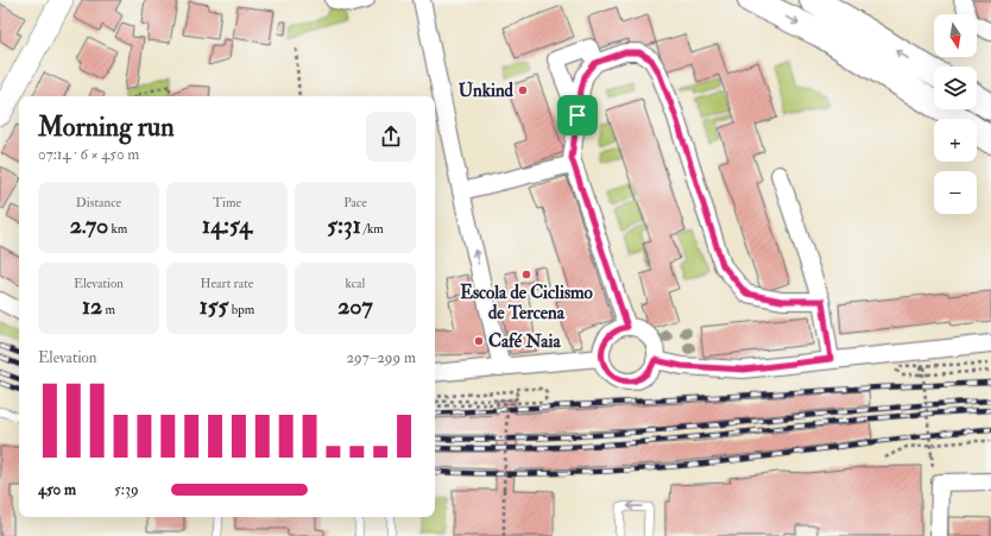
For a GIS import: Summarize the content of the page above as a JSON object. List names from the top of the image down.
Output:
{
  "places": ["Unkind", "Escola de Ciclismo de Tercena", "Café Naia"],
  "north": "bottom",
  "page": {
    "map_buttons": ["+", "−"],
    "heading": ["Morning run", "07:14 · 6 × 450 m"],
    "stats": [
      ["Distance", "2.70 km"],
      ["Time", "14:54"],
      ["Pace", "5:31 /km"],
      ["Elevation", "12 m"],
      ["Heart rate", "155 bpm"],
      ["kcal", "207"]
    ],
    "chart": ["Elevation", "297–299 m"],
    "list": [
      {
        "name": "450 m",
        "note": "5:39"
      }
    ]
  }
}
